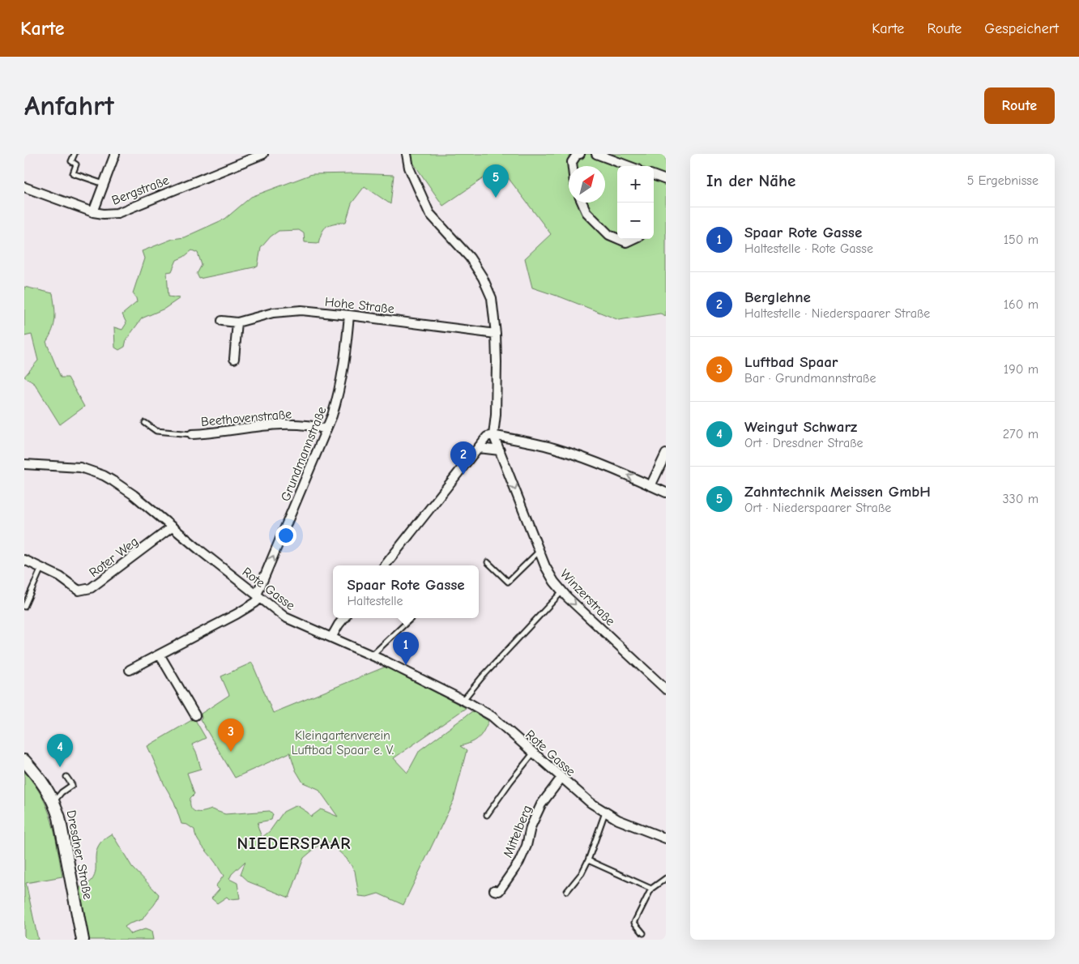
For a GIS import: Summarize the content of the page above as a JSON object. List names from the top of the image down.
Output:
{
  "streets": {
    "main road": ["Dresdner Straße"],
    "street": [
      "Bergstraße",
      "Hohe Straße",
      "Beethovenstraße",
      "Grundmannstraße",
      "Roter Weg",
      "Rote Gasse",
      "Winzerstraße",
      "Mittelberg"
    ]
  },
  "crossings": [
    ["Hohe Straße", "Grundmannstraße"],
    ["Beethovenstraße", "Grundmannstraße"],
    ["Grundmannstraße", "Rote Gasse"],
    ["Roter Weg", "Rote Gasse"],
    ["Rote Gasse", "Mittelberg"]
  ],
  "one_way": ["Grundmannstraße", "Winzerstraße"],
  "districts": ["NIEDERSPAAR"],
  "parks": ["Kleingartenverein Luftbad Spaar e. V."],
  "north": "top right",
  "page": {
    "header": "Karte",
    "nav": ["Karte", "Route", "Gespeichert"],
    "buttons": "Route",
    "title": "Anfahrt",
    "heading": ["In der Nähe", "5 Ergebnisse"],
    "pins": [
      "5",
      "2",
      "1",
      "3",
      "4"
    ],
    "map_buttons": ["+", "−"],
    "list": [
      {
        "mark": "1",
        "name": "Spaar Rote Gasse",
        "note": "Haltestelle · Rote Gasse",
        "value": "150 m"
      },
      {
        "mark": "2",
        "name": "Berglehne",
        "note": "Haltestelle · Niederspaarer Straße",
        "value": "160 m"
      },
      {
        "mark": "3",
        "name": "Luftbad Spaar",
        "note": "Bar · Grundmannstraße",
        "value": "190 m"
      },
      {
        "mark": "4",
        "name": "Weingut Schwarz",
        "note": "Ort · Dresdner Straße",
        "value": "270 m"
      },
      {
        "mark": "5",
        "name": "Zahntechnik Meissen GmbH",
        "note": "Ort · Niederspaarer Straße",
        "value": "330 m"
      }
    ],
    "popup": ["Spaar Rote Gasse", "Haltestelle"]
  }
}
